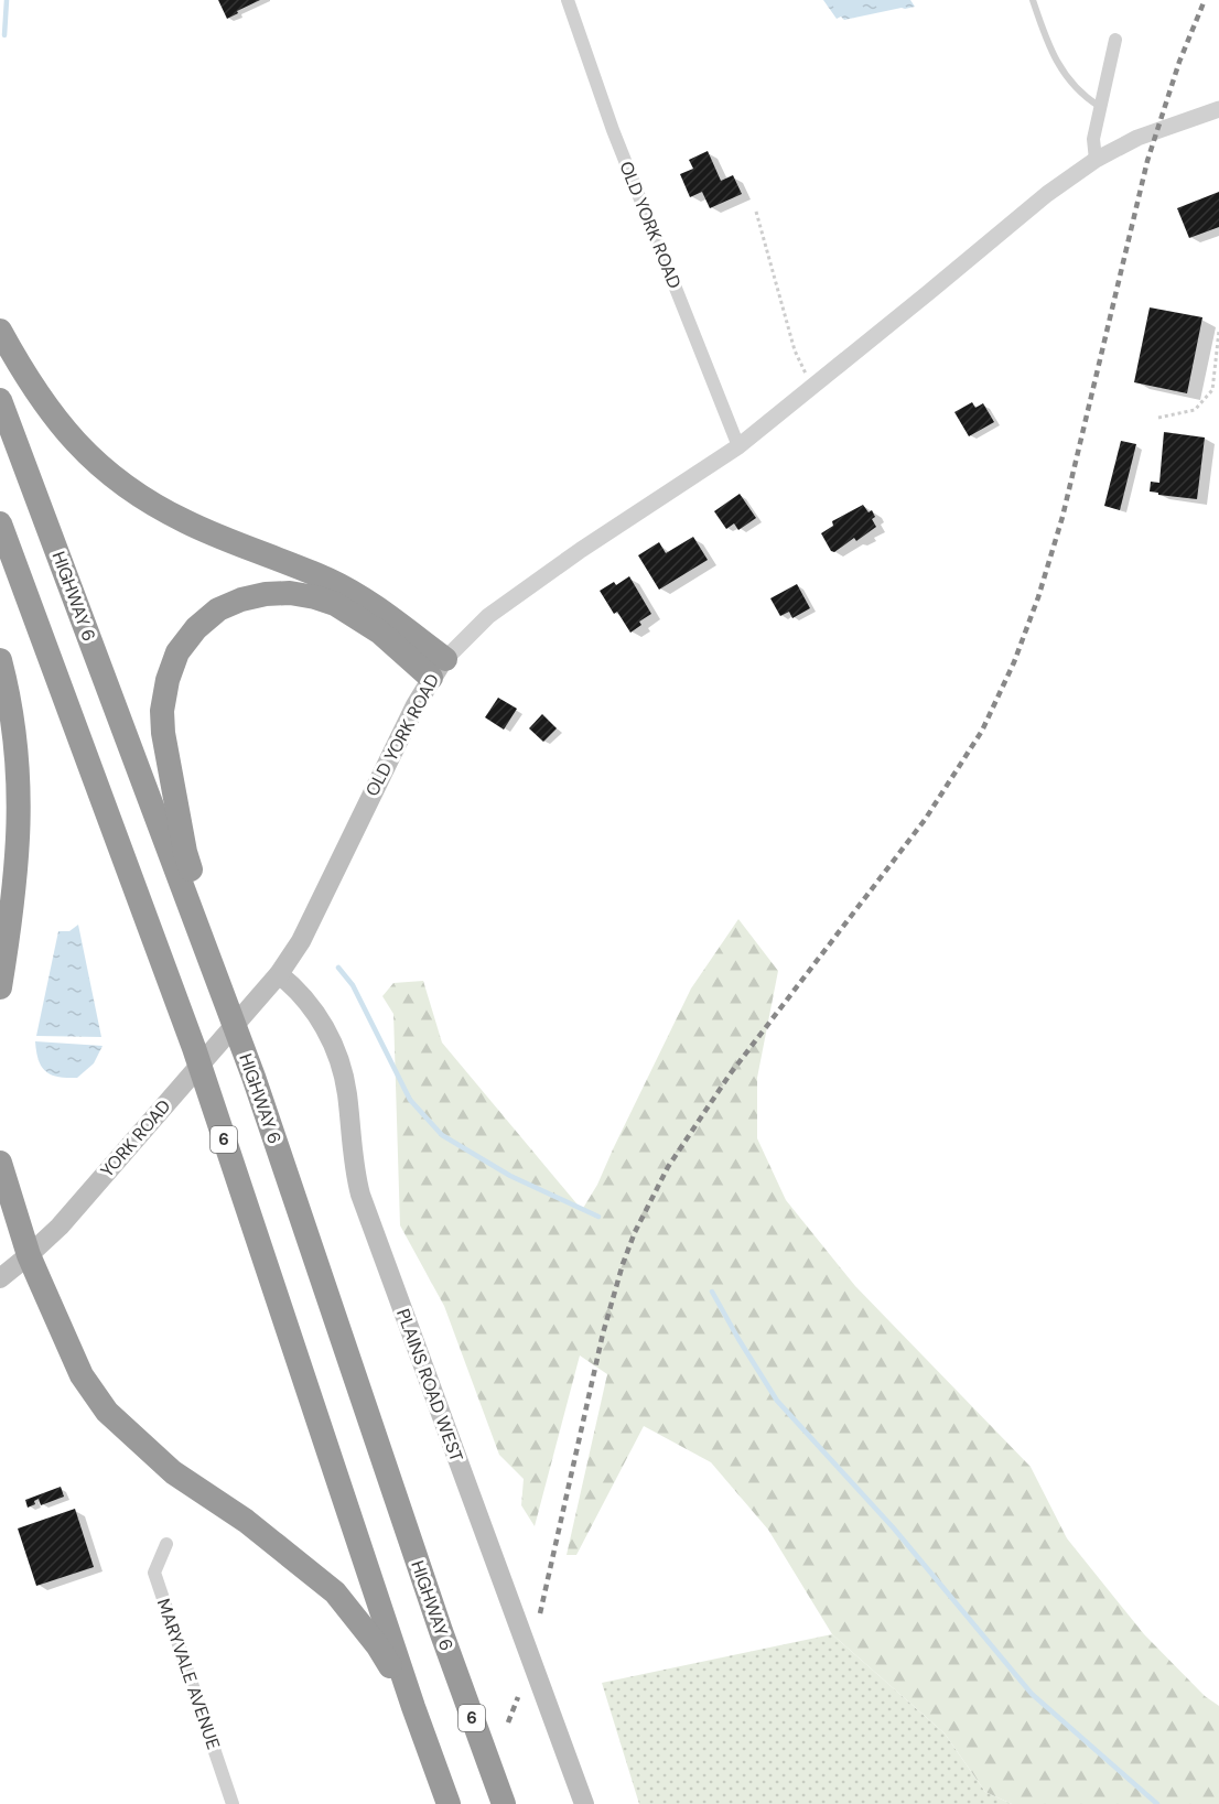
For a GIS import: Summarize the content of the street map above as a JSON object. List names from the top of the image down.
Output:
{
  "streets": {
    "highway": ["HIGHWAY 6", "6"],
    "main road": ["OLD YORK ROAD", "YORK ROAD", "PLAINS ROAD WEST"],
    "street": ["MARYVALE AVENUE"]
  },
  "crossings": [
    ["OLD YORK ROAD", "YORK ROAD"],
    ["OLD YORK ROAD", "PLAINS ROAD WEST"]
  ]
}
